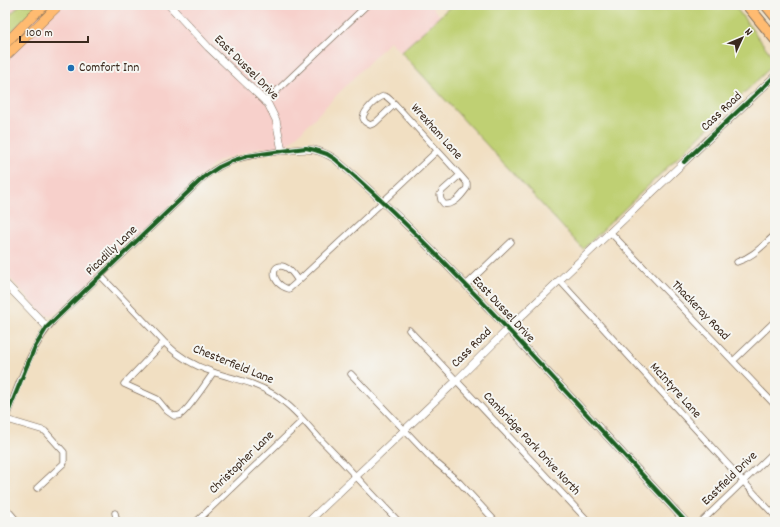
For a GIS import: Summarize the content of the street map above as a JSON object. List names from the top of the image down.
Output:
{
  "streets": {
    "street": [
      "East Dussel Drive",
      "Cass Road",
      "Wrexham Lane",
      "Picadilly Lane",
      "Thackeray Road",
      "Chesterfield Lane",
      "McIntyre Lane",
      "Cambridge Park Drive North",
      "Christopher Lane",
      "Eastfield Drive"
    ]
  },
  "crossings": [
    ["East Dussel Drive", "Cass Road"],
    ["East Dussel Drive", "Picadilly Lane"],
    ["Cass Road", "Thackeray Road"],
    ["Cass Road", "Chesterfield Lane"],
    ["Cass Road", "McIntyre Lane"],
    ["Cass Road", "Cambridge Park Drive North"],
    ["Picadilly Lane", "Chesterfield Lane"],
    ["Chesterfield Lane", "Christopher Lane"],
    ["McIntyre Lane", "Eastfield Drive"]
  ],
  "places": ["Comfort Inn"],
  "scale_bar": "100 m",
  "north": "top right"
}
